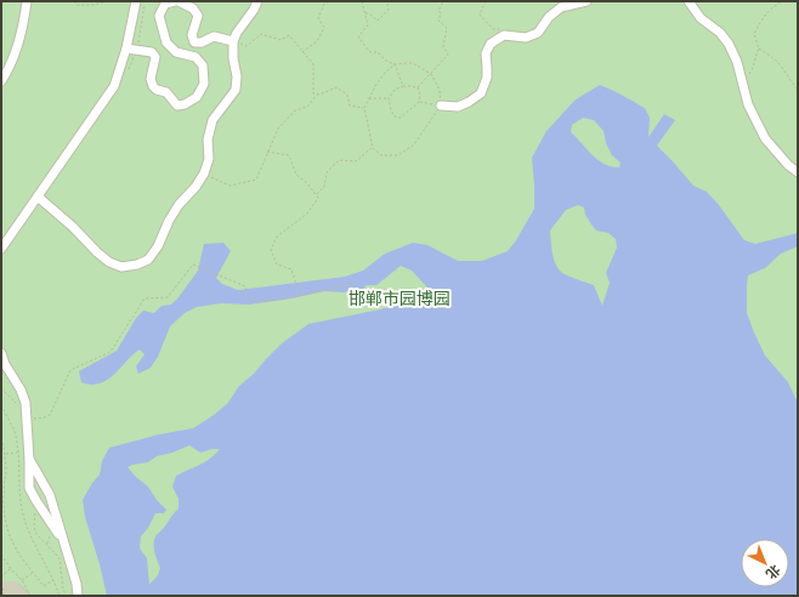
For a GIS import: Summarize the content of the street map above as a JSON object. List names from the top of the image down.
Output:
{
  "parks": ["邯郸市园博园"],
  "north": "bottom right"
}
